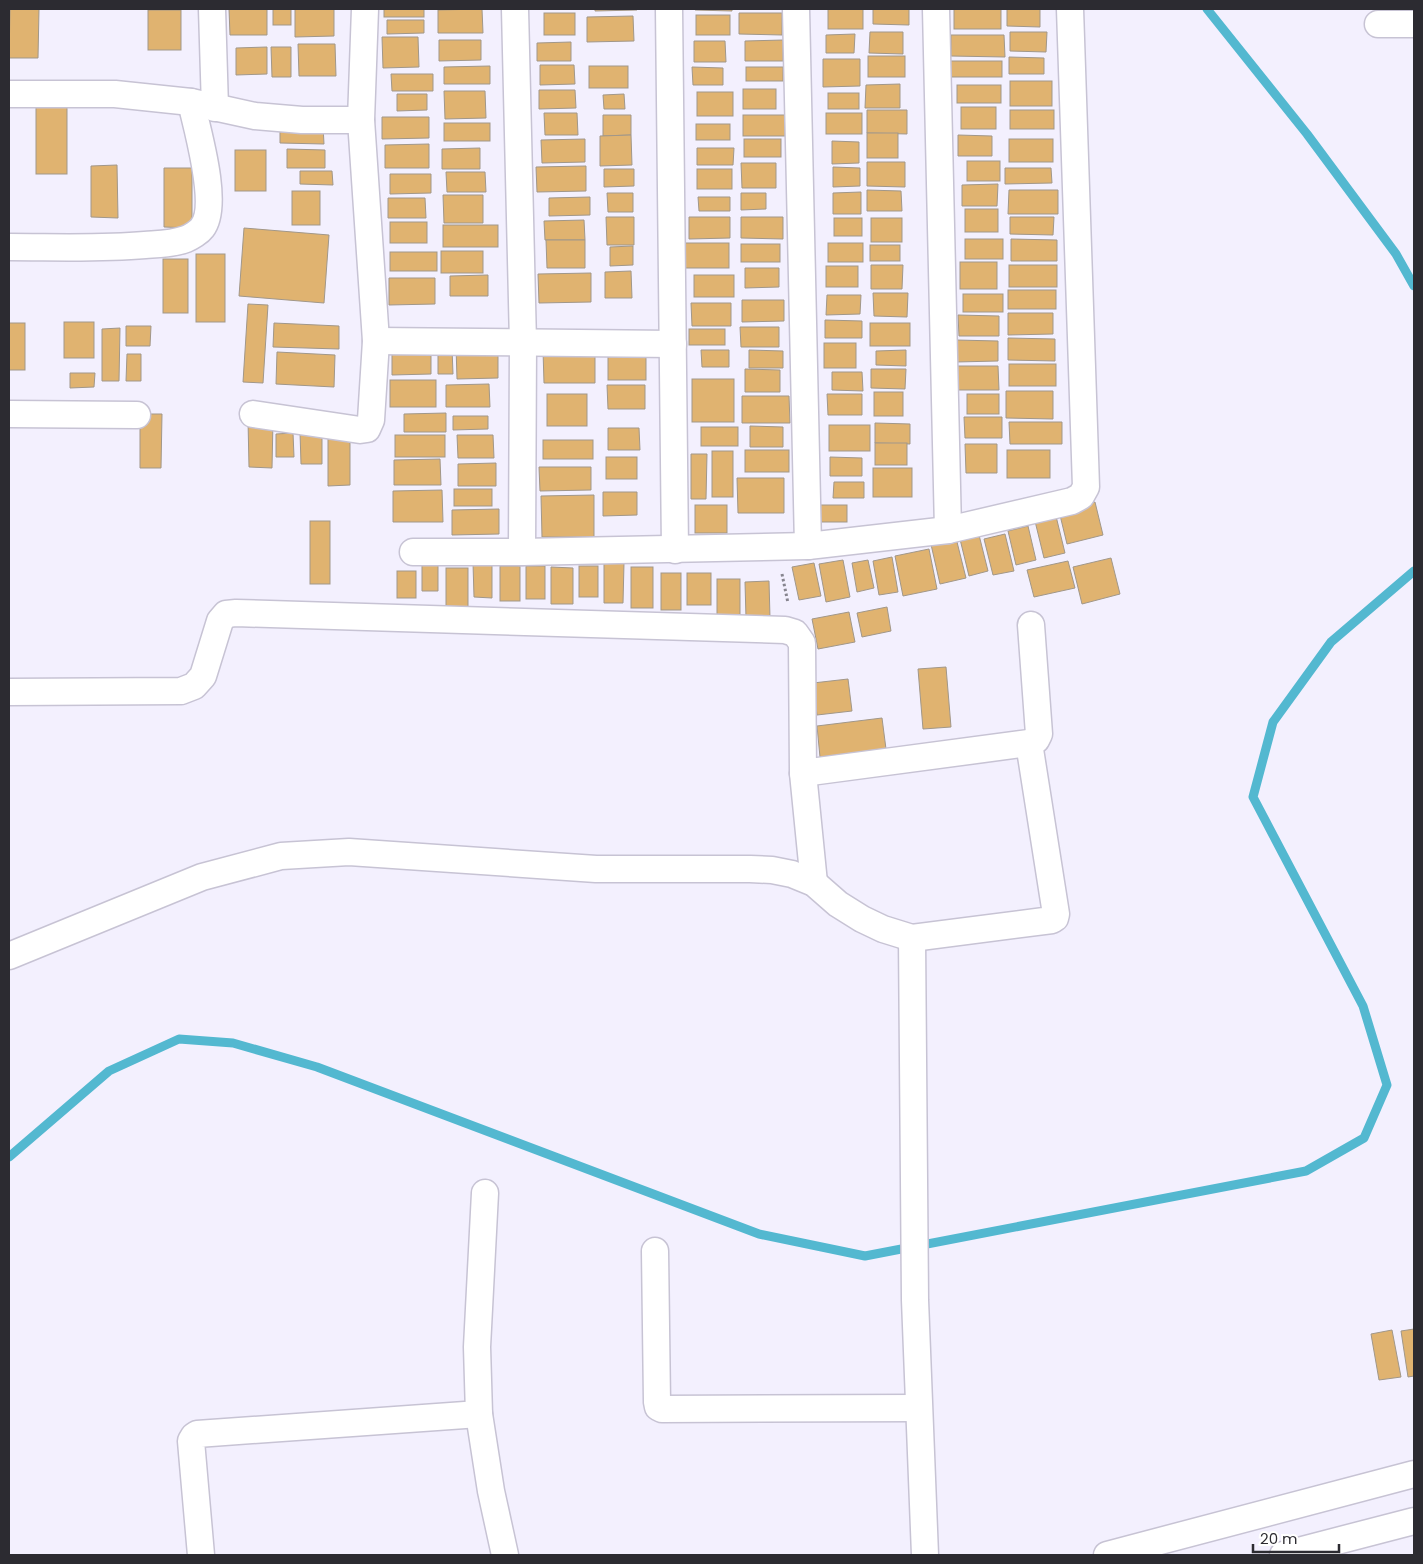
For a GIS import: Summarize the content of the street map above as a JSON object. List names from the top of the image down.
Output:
{
  "scale_bar": "20 m"
}
